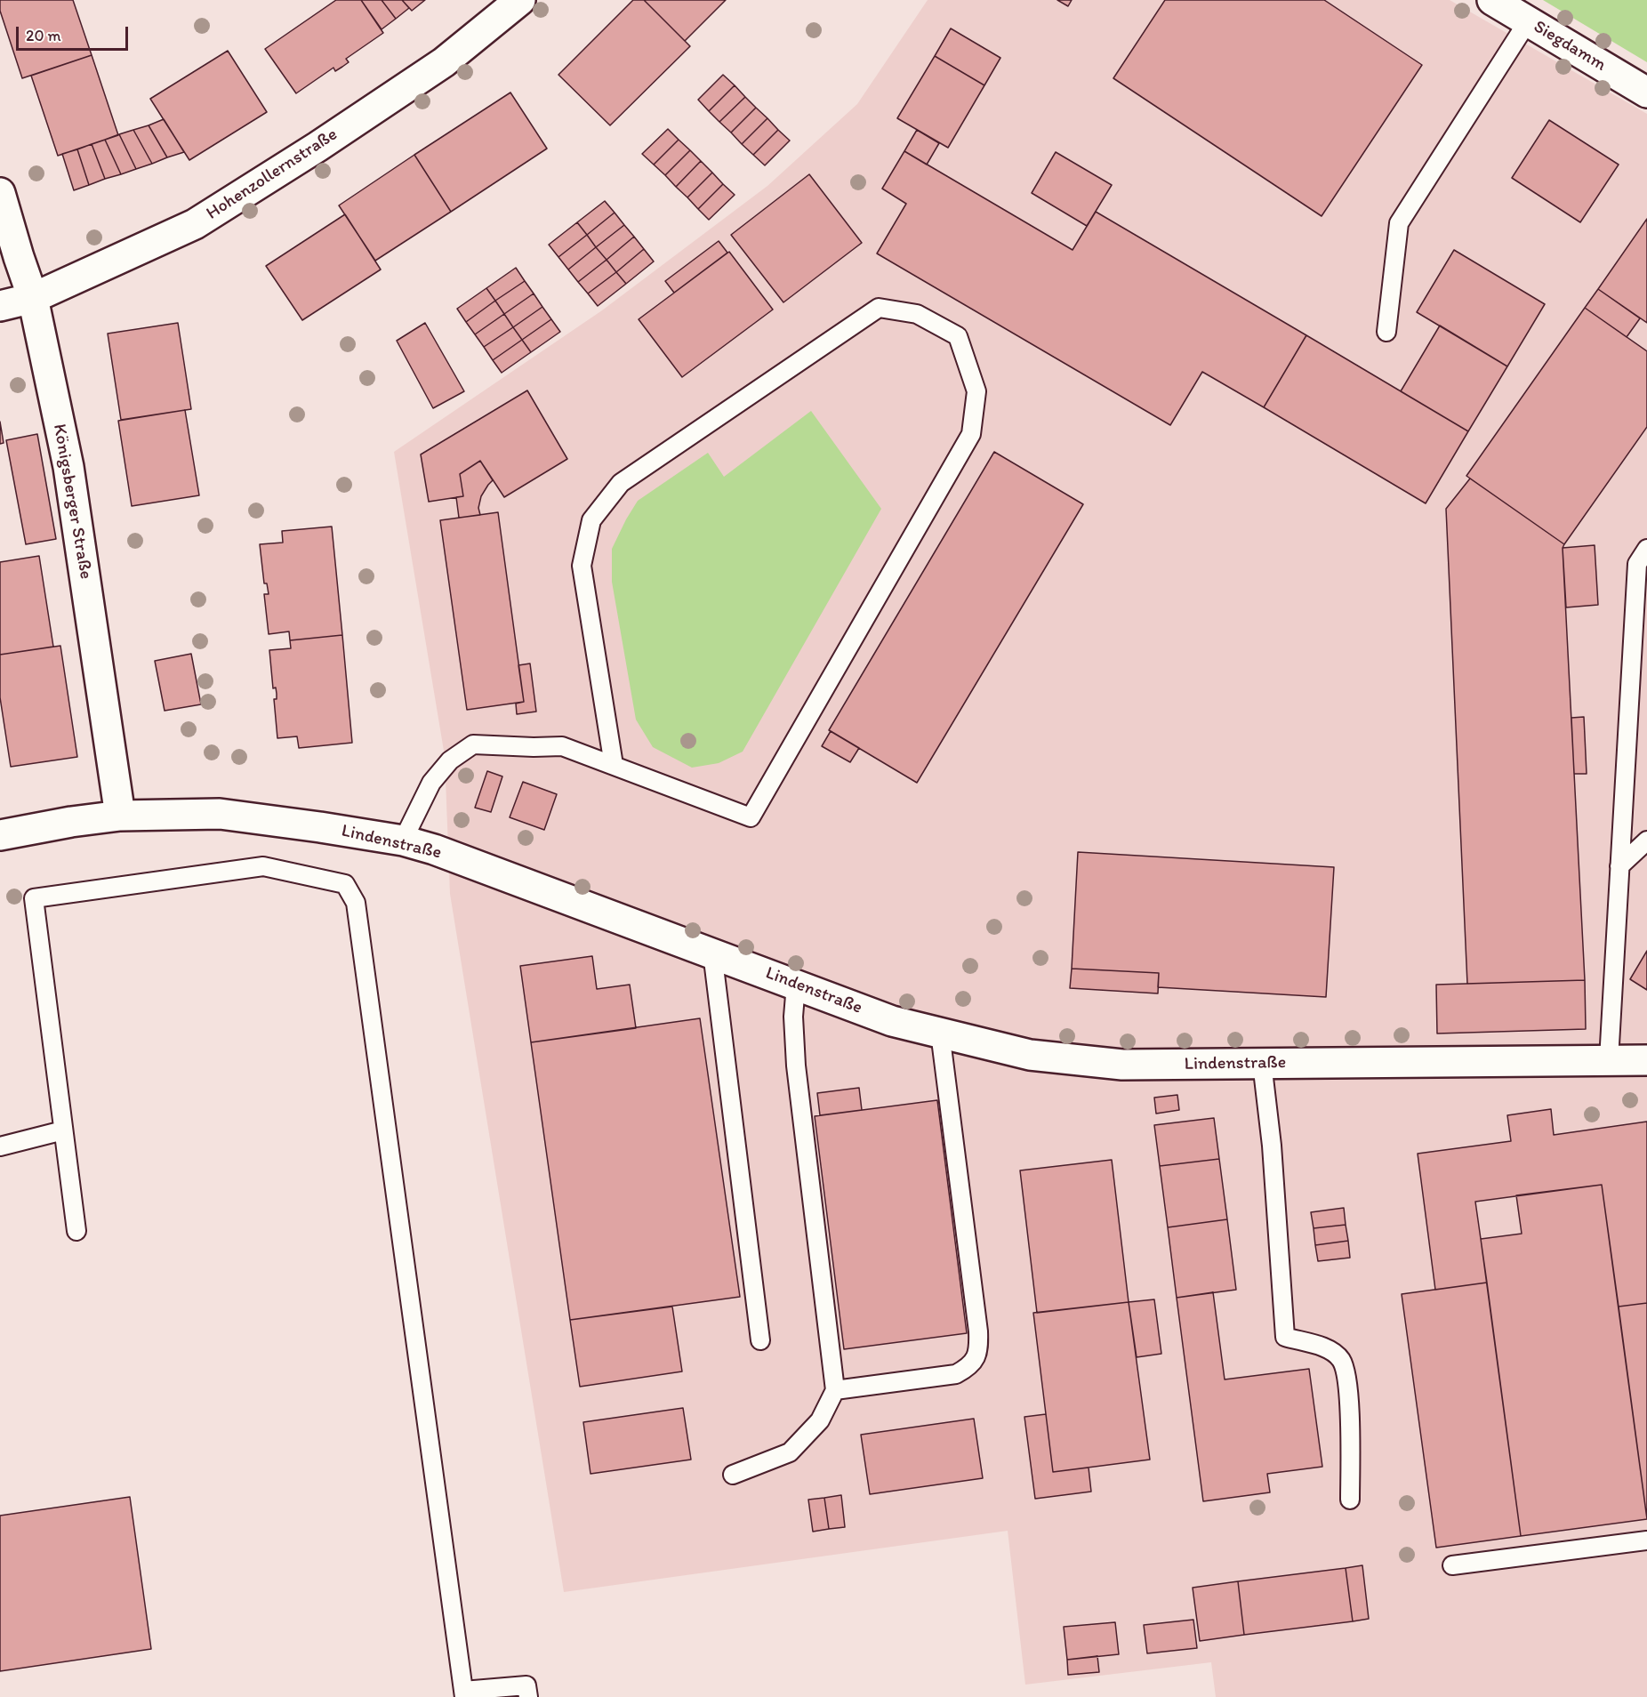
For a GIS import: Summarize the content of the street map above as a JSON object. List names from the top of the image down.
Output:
{
  "streets": {
    "street": [
      "Siegdamm",
      "Hohenzollernstraße",
      "Königsberger Straße",
      "Lindenstraße"
    ]
  },
  "crossings": [
    ["Hohenzollernstraße", "Königsberger Straße"],
    ["Königsberger Straße", "Lindenstraße"]
  ],
  "scale_bar": "20 m"
}
